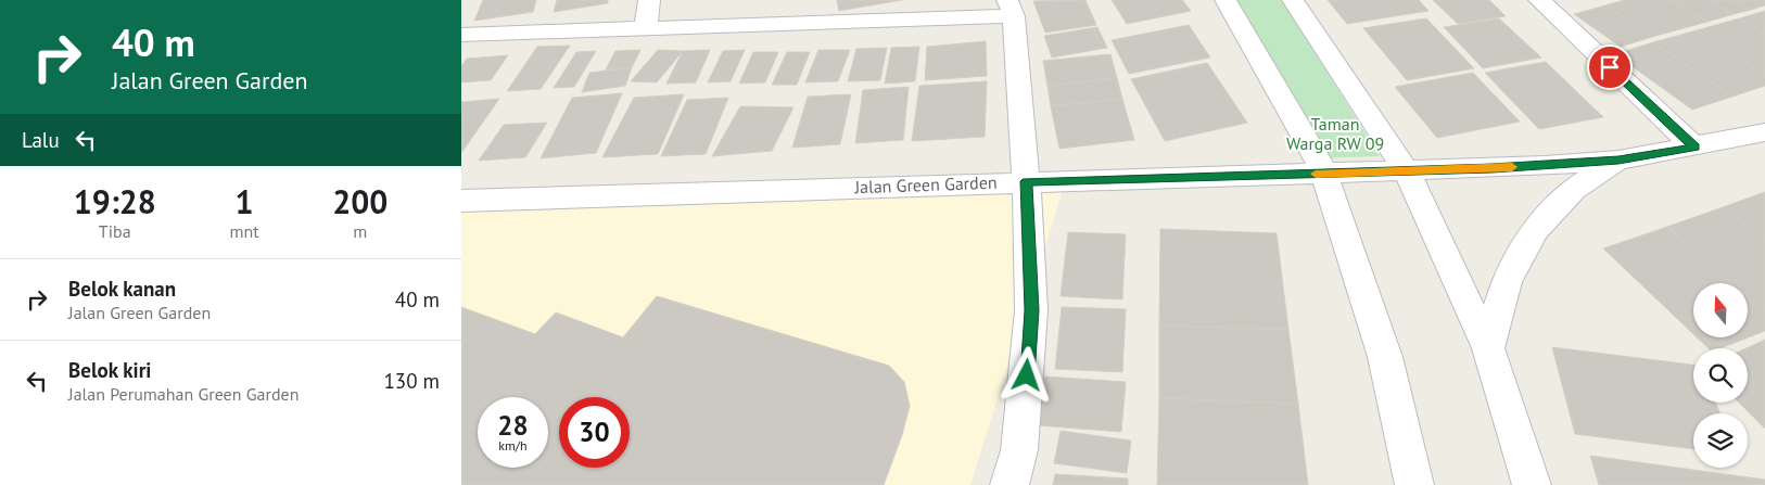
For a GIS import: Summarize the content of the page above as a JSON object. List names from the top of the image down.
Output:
{
  "streets": {
    "street": ["Jalan Green Garden"]
  },
  "parks": ["Taman Warga RW 09"],
  "north": "top",
  "page": {
    "turn": ["40 m", "Jalan Green Garden"],
    "then": "Lalu",
    "eta": [
      "19:28",
      "Tiba",
      "1",
      "mnt",
      "200",
      "m"
    ],
    "list": [
      {
        "name": "Belok kanan",
        "note": "Jalan Green Garden",
        "value": "40 m"
      },
      {
        "name": "Belok kiri",
        "note": "Jalan Perumahan Green Garden",
        "value": "130 m"
      }
    ],
    "speed": "28 km/h",
    "limit": "30"
  }
}
